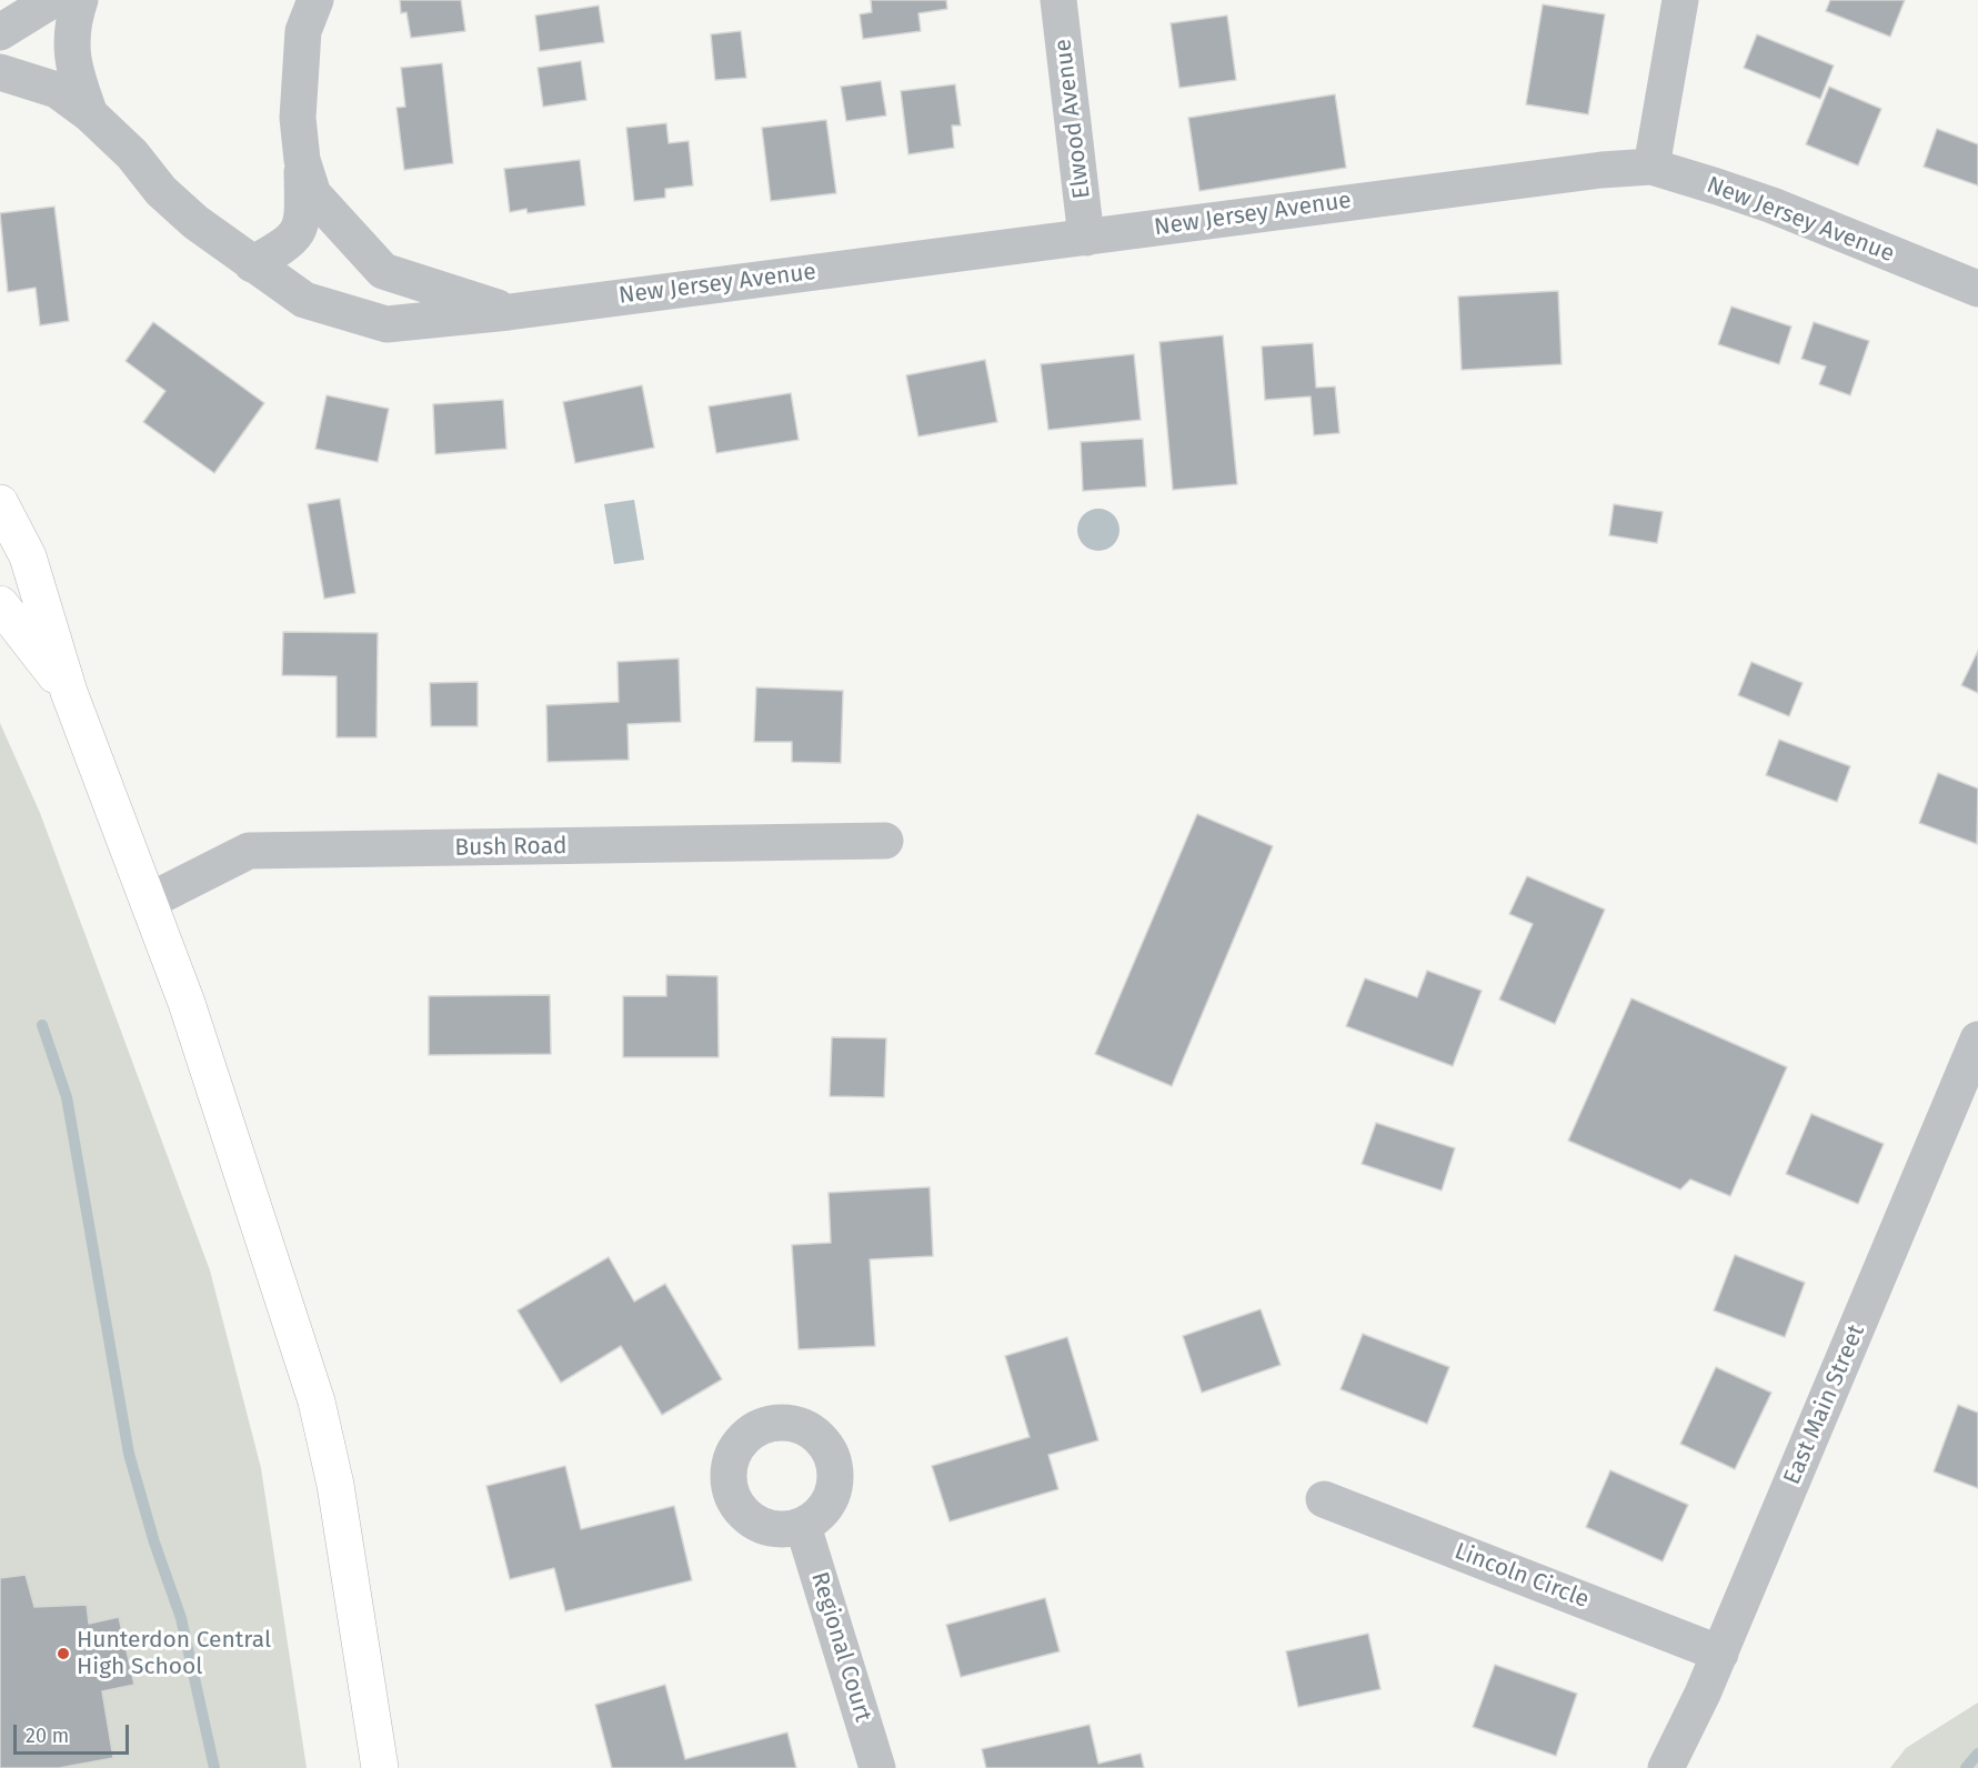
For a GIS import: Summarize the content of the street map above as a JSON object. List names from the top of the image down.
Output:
{
  "streets": {
    "street": [
      "Elwood Avenue",
      "New Jersey Avenue",
      "Bush Road",
      "East Main Street",
      "Lincoln Circle",
      "Regional Court"
    ]
  },
  "crossings": [
    ["Elwood Avenue", "New Jersey Avenue"],
    ["East Main Street", "Lincoln Circle"]
  ],
  "places": ["Hunterdon Central High School"],
  "scale_bar": "20 m"
}
